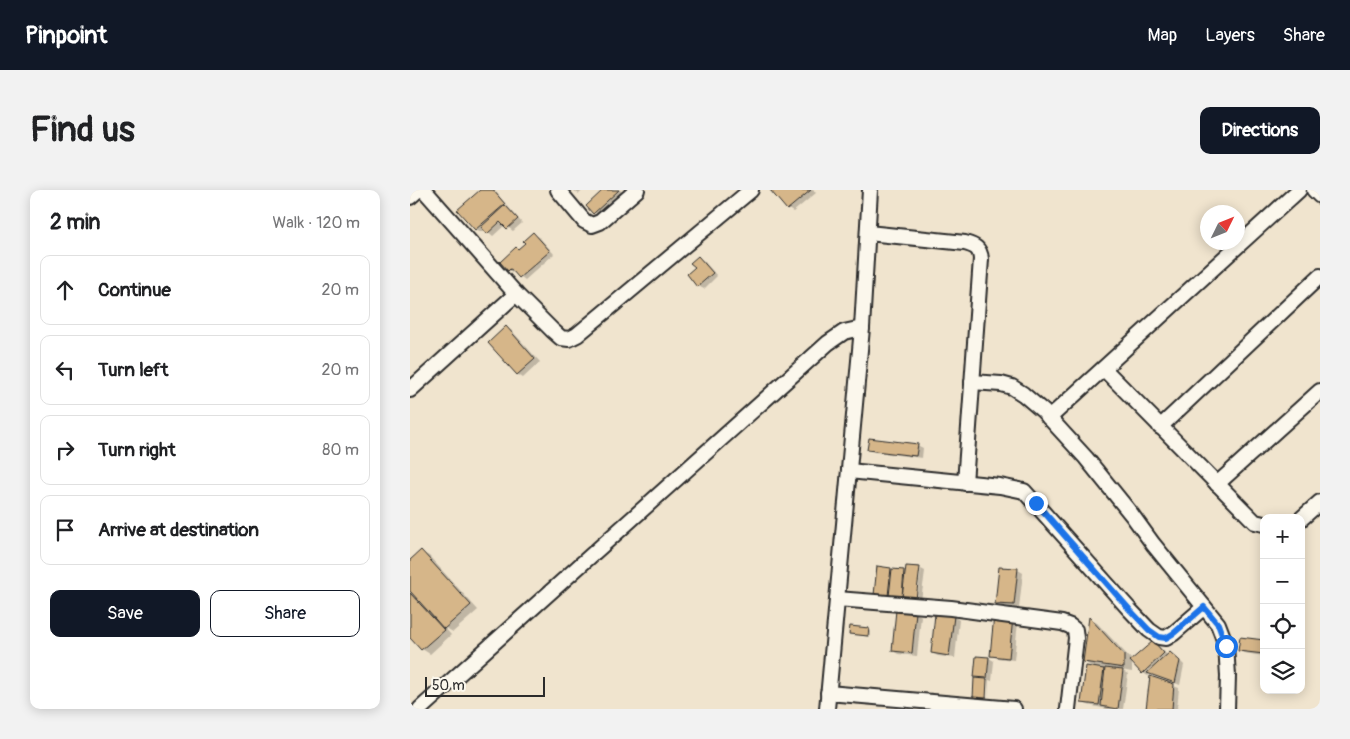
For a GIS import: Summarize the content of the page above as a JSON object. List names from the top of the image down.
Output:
{
  "scale_bar": "50 m",
  "north": "top right",
  "page": {
    "header": "Pinpoint",
    "nav": ["Map", "Layers", "Share"],
    "buttons": [
      "Directions",
      ["Save", "Share"]
    ],
    "title": "Find us",
    "heading": ["2 min", "Walk · 120 m"],
    "list": [
      ["Continue", "20 m"],
      ["Turn left", "20 m"],
      ["Turn right", "80 m"],
      "Arrive at destination"
    ],
    "map_buttons": ["+", "−"],
    "scale": "50 m"
  }
}
